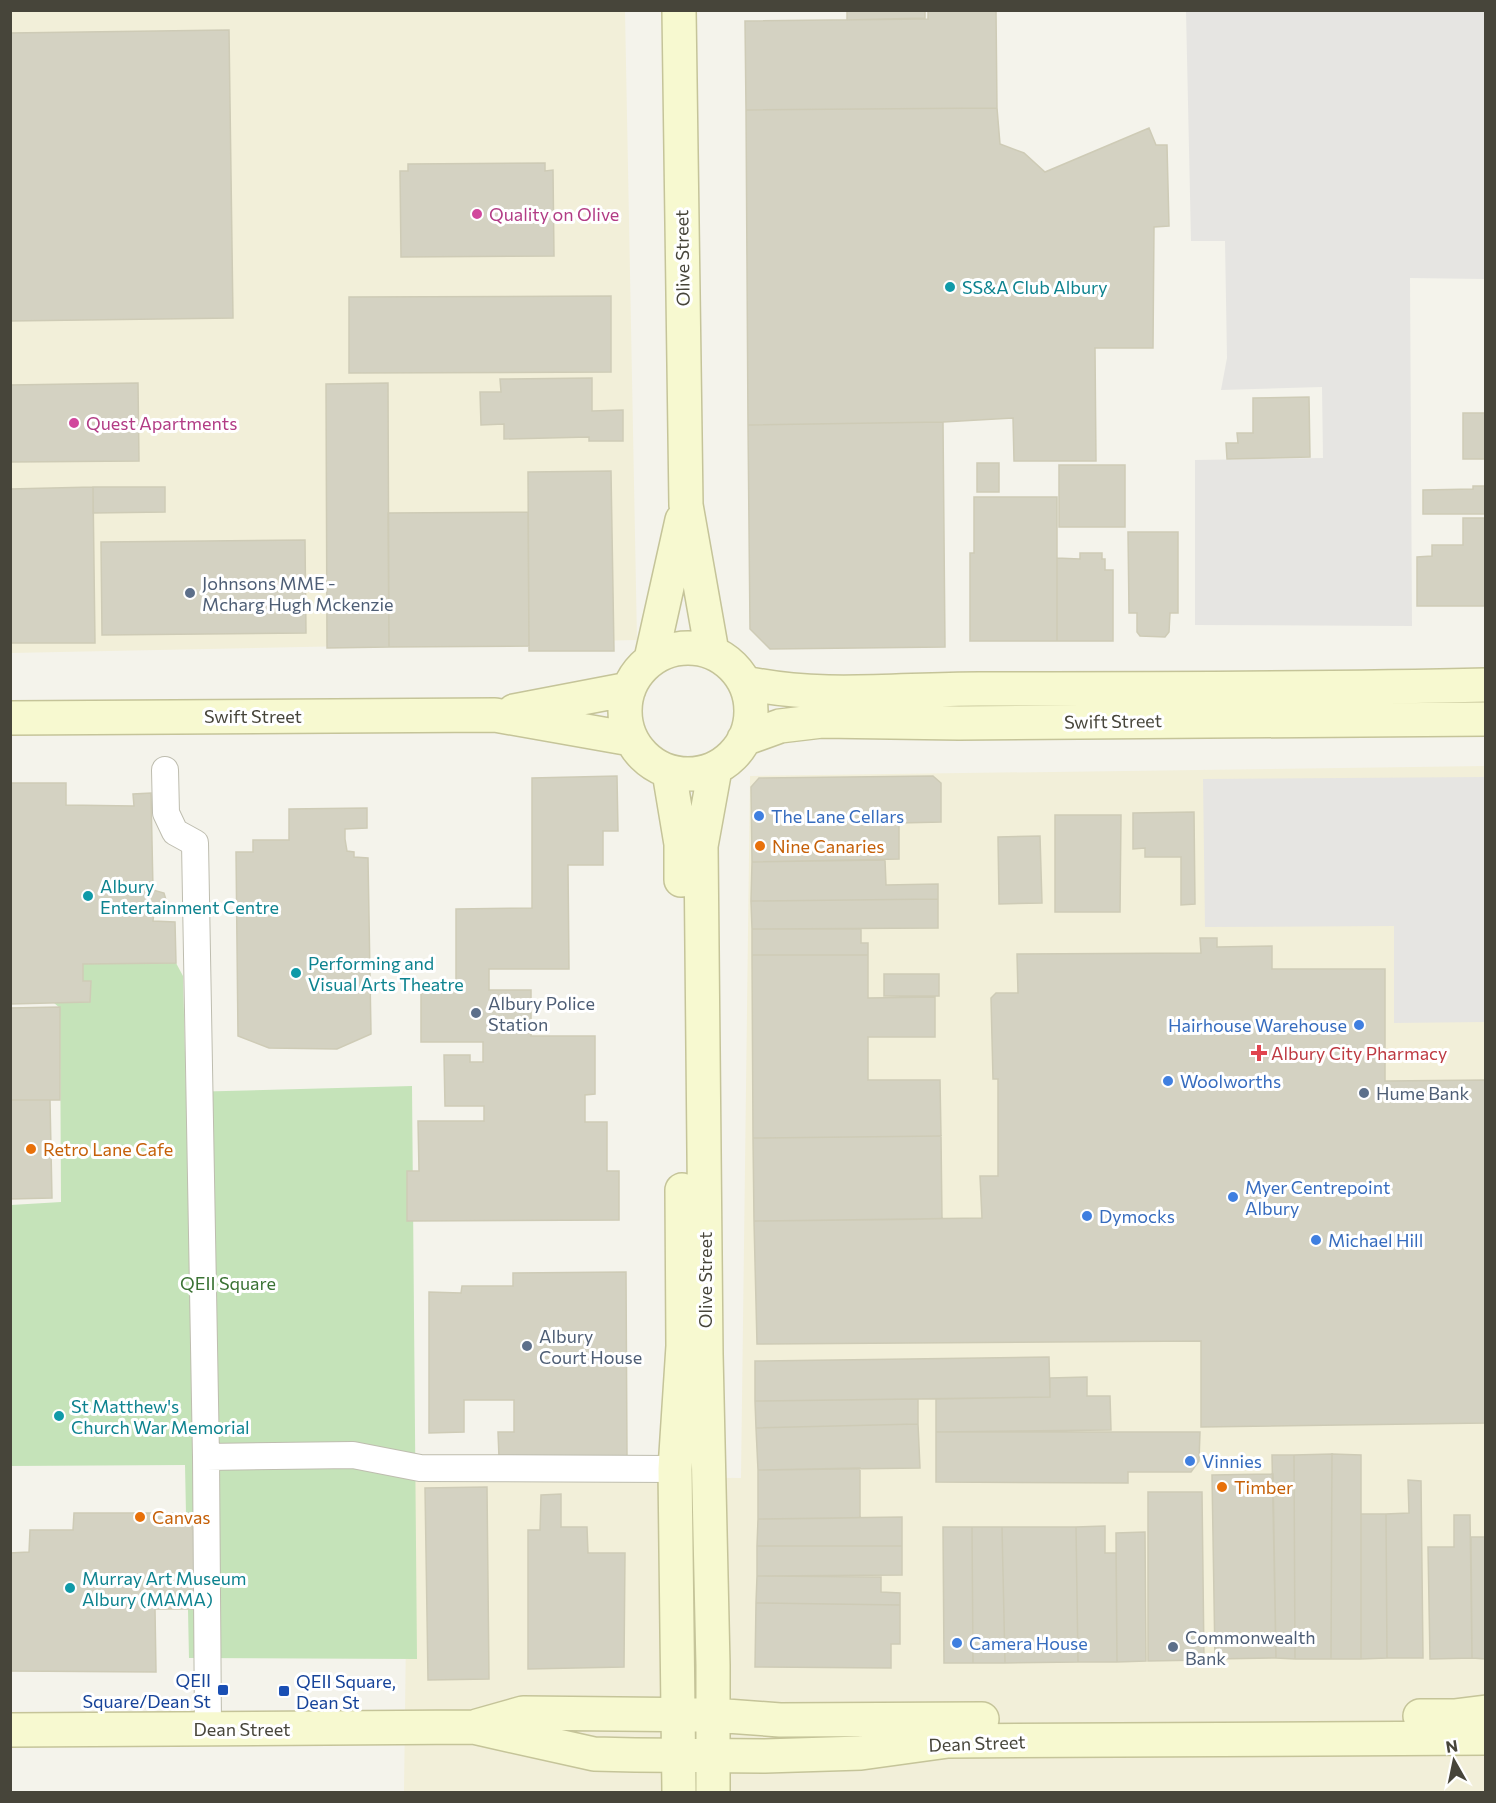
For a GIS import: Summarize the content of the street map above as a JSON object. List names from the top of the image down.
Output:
{
  "streets": {
    "street": ["Olive Street", "Swift Street", "Dean Street"]
  },
  "crossings": [
    ["Olive Street", "Swift Street"],
    ["Olive Street", "Dean Street"]
  ],
  "parks": ["QEII Square"],
  "places": {
    "other": [
      "Quality on Olive",
      "SS&A Club Albury",
      "Quest Apartments",
      "Johnsons MME - Mcharg Hugh Mckenzie",
      "The Lane Cellars",
      "Nine Canaries",
      "Albury Entertainment Centre",
      "Performing and Visual Arts Theatre",
      "Albury Police Station",
      "Hairhouse Warehouse",
      "Woolworths",
      "Hume Bank",
      "Retro Lane Cafe",
      "Myer Centrepoint Albury",
      "Dymocks",
      "Michael Hill",
      "Albury Court House",
      "St Matthew's Church War Memorial",
      "Vinnies",
      "Timber",
      "Canvas",
      "Murray Art Museum Albury (MAMA)",
      "Camera House",
      "Commonwealth Bank"
    ],
    "health": ["Albury City Pharmacy"],
    "transit": ["QEII Square/Dean St", "QEII Square, Dean St"]
  },
  "north": "top"
}
